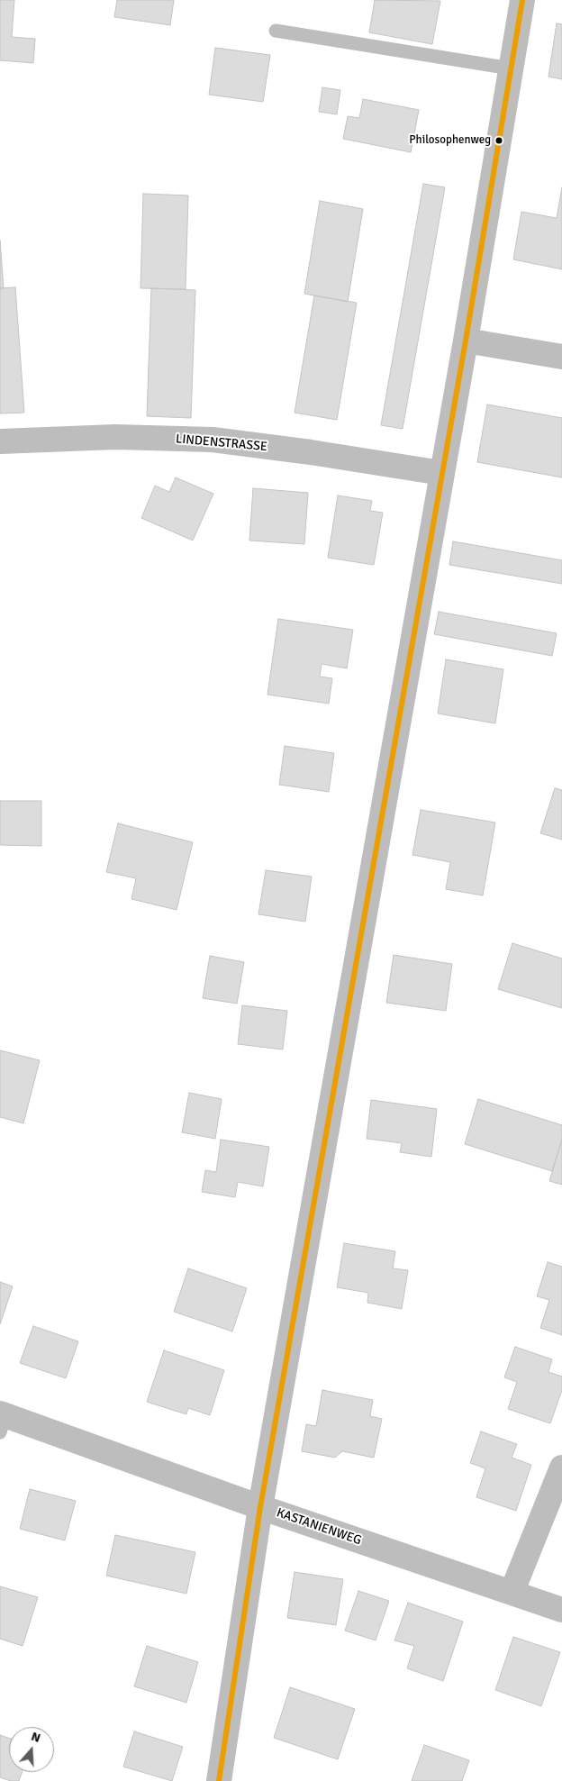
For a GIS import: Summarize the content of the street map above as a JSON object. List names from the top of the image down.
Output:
{
  "streets": {
    "street": ["LINDENSTRASSE", "KASTANIENWEG"]
  },
  "places": ["Philosophenweg"],
  "north": "top"
}
